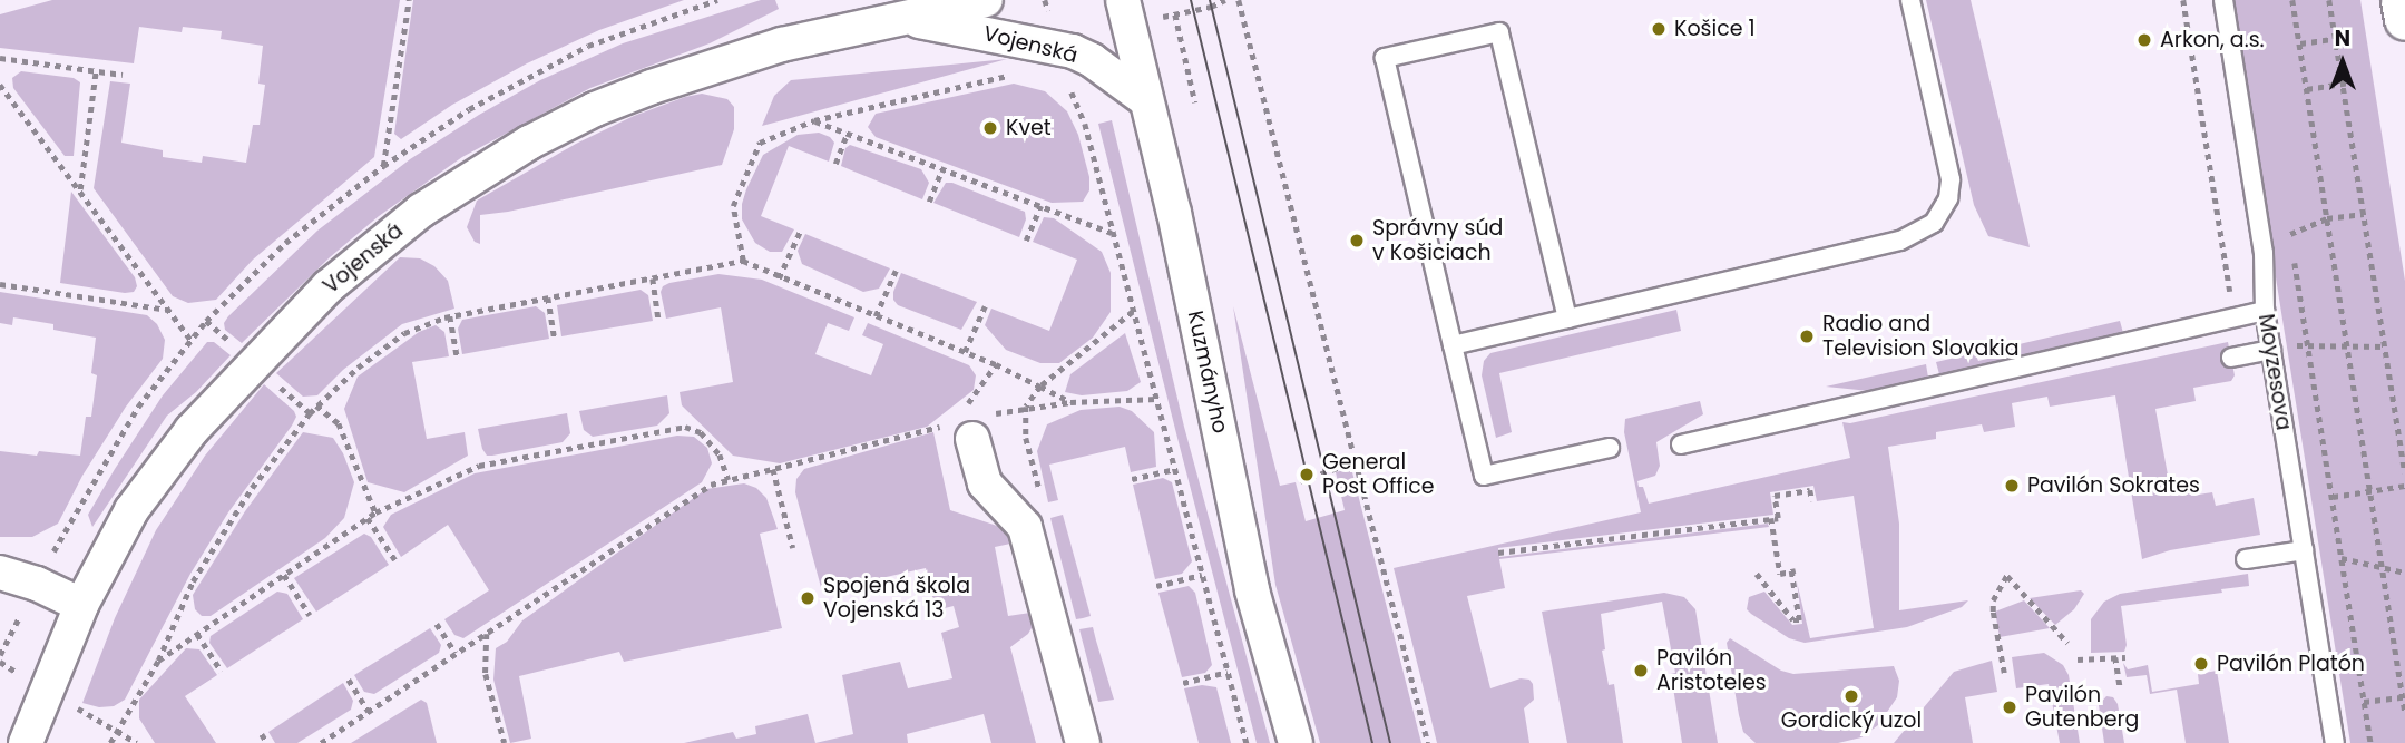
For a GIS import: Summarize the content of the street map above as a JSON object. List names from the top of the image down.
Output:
{
  "streets": {
    "street": ["Vojenská", "Kuzmányho"],
    "lane": ["Moyzesova"]
  },
  "crossings": [
    ["Vojenská", "Kuzmányho"]
  ],
  "places": [
    "Košice 1",
    "Arkon, a.s.",
    "Kvet",
    "Správny súd v Košiciach",
    "Radio and Television Slovakia",
    "General Post Office",
    "Pavilón Sokrates",
    "Spojená škola Vojenská 13",
    "Pavilón Platón",
    "Pavilón Aristoteles",
    "Gordický uzol",
    "Pavilón Gutenberg"
  ],
  "north": "top"
}
